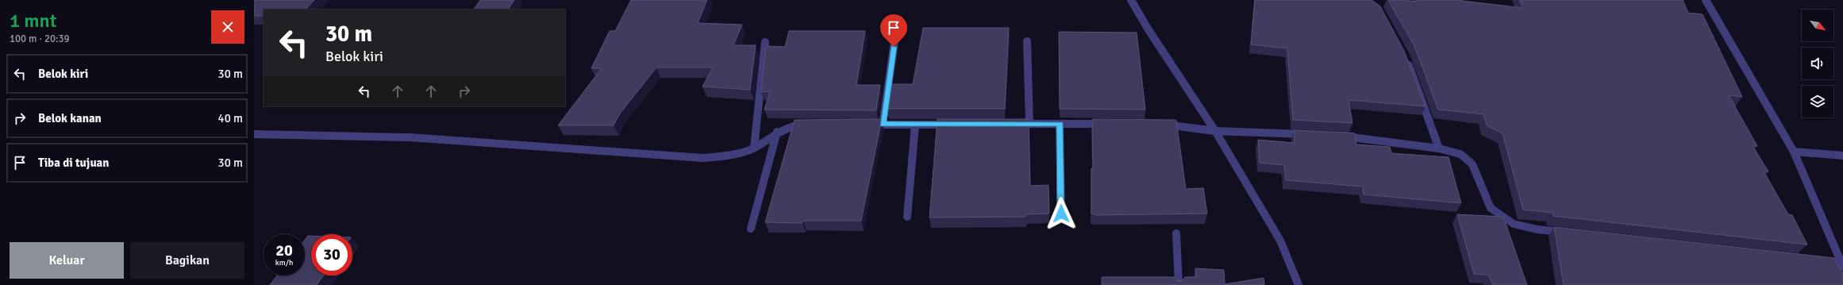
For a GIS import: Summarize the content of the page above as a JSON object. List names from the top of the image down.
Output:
{
  "north": "bottom right",
  "page": {
    "heading": ["1 mnt", "100 m · 20:39"],
    "turn": ["30 m", "Belok kiri"],
    "list": [
      {
        "name": "Belok kiri",
        "value": "30 m"
      },
      {
        "name": "Belok kanan",
        "value": "40 m"
      },
      {
        "name": "Tiba di tujuan",
        "value": "30 m"
      }
    ],
    "speed": "20 km/h",
    "limit": "30",
    "buttons": ["Keluar", "Bagikan"]
  }
}
